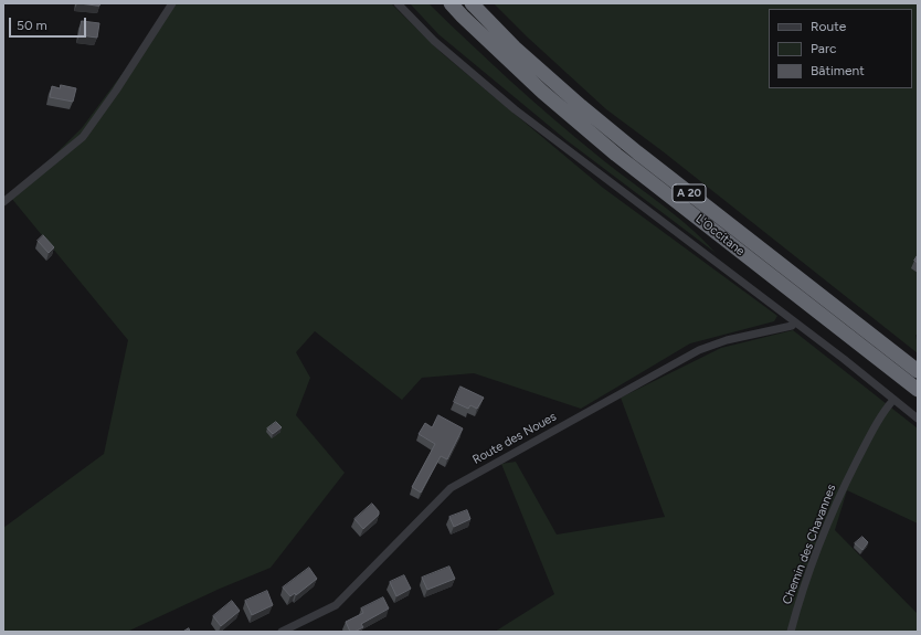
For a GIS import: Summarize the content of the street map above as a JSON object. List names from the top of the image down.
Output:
{
  "streets": {
    "highway": ["A 20", "L'Occitane"],
    "street": ["Route des Noues", "Chemin des Chavannes"]
  },
  "legend": ["Route", "Parc", "Bâtiment"],
  "scale_bar": "50 m"
}
